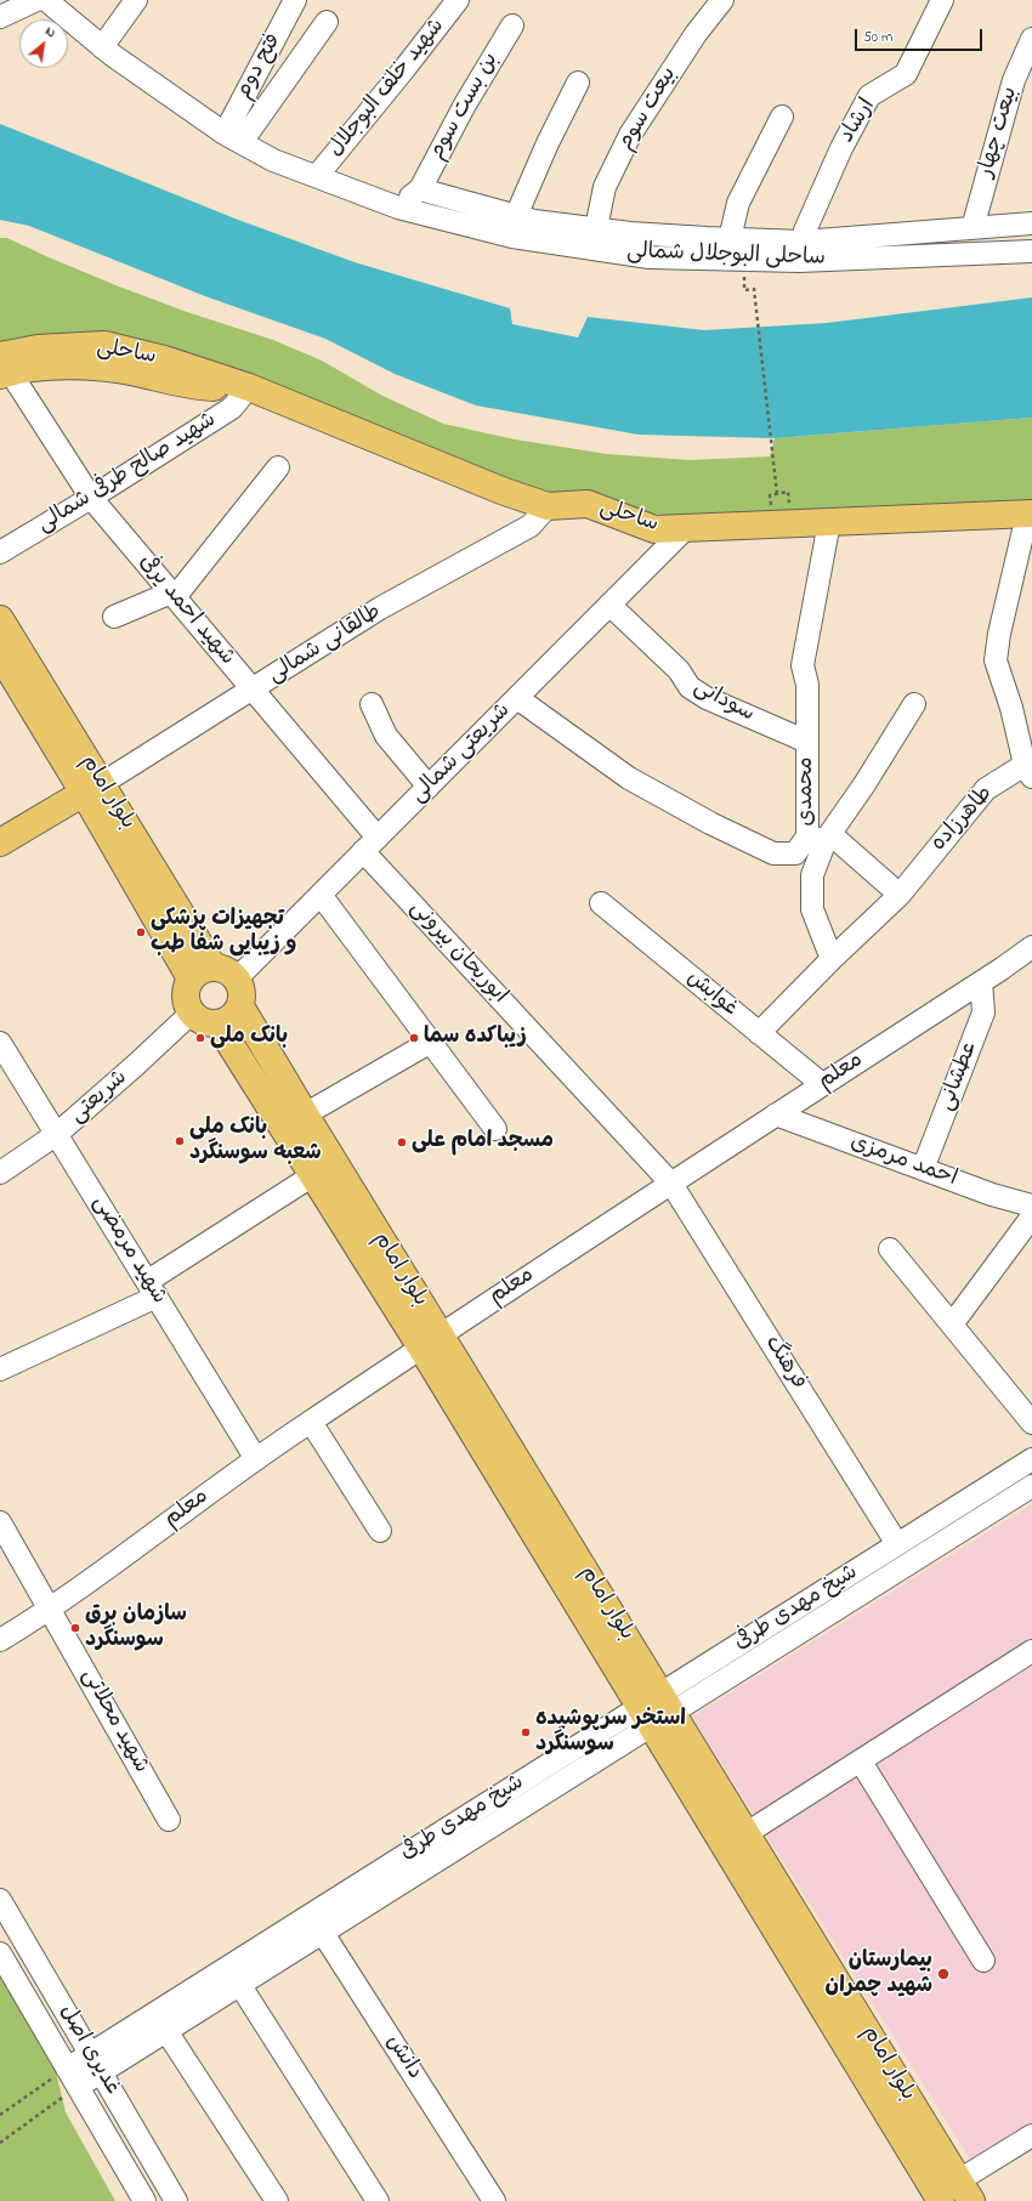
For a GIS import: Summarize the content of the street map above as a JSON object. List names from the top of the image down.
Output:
{
  "streets": {
    "main road": ["ساحلی", "بلوار امام"],
    "street": [
      "فتح دوم",
      "شهید خلف البوجلال",
      "بن بست سوم",
      "بیعت سوم",
      "ارشاد",
      "بیعت چهار",
      "ساحلی البوجلال شمالی",
      "شهید صالح طرفی شمالی",
      "شهید احمد یرفی",
      "طالقانی شمالی",
      "سودانی",
      "شریعتی شمالی",
      "محمدی",
      "طاهرزاده",
      "ابوریحان بیرونی",
      "غوابش",
      "معلم",
      "عطشانی",
      "شریعتی",
      "احمد مرمزی",
      "شهید مرمضی",
      "فرهنگ",
      "شیخ مهدی طرفی",
      "شهید محلاتی",
      "غدیری اصل",
      "دانش"
    ]
  },
  "crossings": [
    ["فتح دوم", "ساحلی البوجلال شمالی"],
    ["شهید خلف البوجلال", "ساحلی البوجلال شمالی"],
    ["بن بست سوم", "ساحلی البوجلال شمالی"],
    ["بیعت سوم", "ساحلی البوجلال شمالی"],
    ["ارشاد", "ساحلی البوجلال شمالی"],
    ["بیعت چهار", "ساحلی البوجلال شمالی"],
    ["ساحلی", "شهید صالح طرفی شمالی"],
    ["ساحلی", "شهید احمد یرفی"],
    ["ساحلی", "طالقانی شمالی"],
    ["ساحلی", "شریعتی شمالی"],
    ["ساحلی", "محمدی"],
    ["شهید صالح طرفی شمالی", "شهید احمد یرفی"],
    ["شهید احمد یرفی", "طالقانی شمالی"],
    ["شهید احمد یرفی", "شریعتی شمالی"],
    ["شهید احمد یرفی", "ابوریحان بیرونی"],
    ["طالقانی شمالی", "بلوار امام"],
    ["سودانی", "شریعتی شمالی"],
    ["سودانی", "محمدی"],
    ["شریعتی شمالی", "محمدی"],
    ["شریعتی شمالی", "بلوار امام"],
    ["شریعتی شمالی", "ابوریحان بیرونی"],
    ["شریعتی شمالی", "شریعتی"],
    ["بلوار امام", "معلم"],
    ["بلوار امام", "شریعتی"],
    ["بلوار امام", "شیخ مهدی طرفی"],
    ["طاهرزاده", "غوابش"],
    ["ابوریحان بیرونی", "معلم"],
    ["ابوریحان بیرونی", "فرهنگ"],
    ["غوابش", "معلم"],
    ["معلم", "عطشانی"],
    ["معلم", "احمد مرمزی"],
    ["معلم", "شهید مرمضی"],
    ["معلم", "فرهنگ"],
    ["معلم", "شهید محلاتی"],
    ["عطشانی", "احمد مرمزی"],
    ["شریعتی", "شهید مرمضی"],
    ["فرهنگ", "شیخ مهدی طرفی"],
    ["شیخ مهدی طرفی", "غدیری اصل"],
    ["شیخ مهدی طرفی", "دانش"]
  ],
  "places": [
    "تجهیزات پزشکی و زیبایی شفا طب",
    "بانک ملی",
    "زیباکده سما",
    "بانک ملی شعبه سوسنگرد",
    "مسجد امام علی",
    "سازمان برق سوسنگرد",
    "استخر سرپوشیده سوسنگرد",
    "بیمارستان شهید چمران"
  ],
  "scale_bar": "50 m",
  "north": "top right"
}
